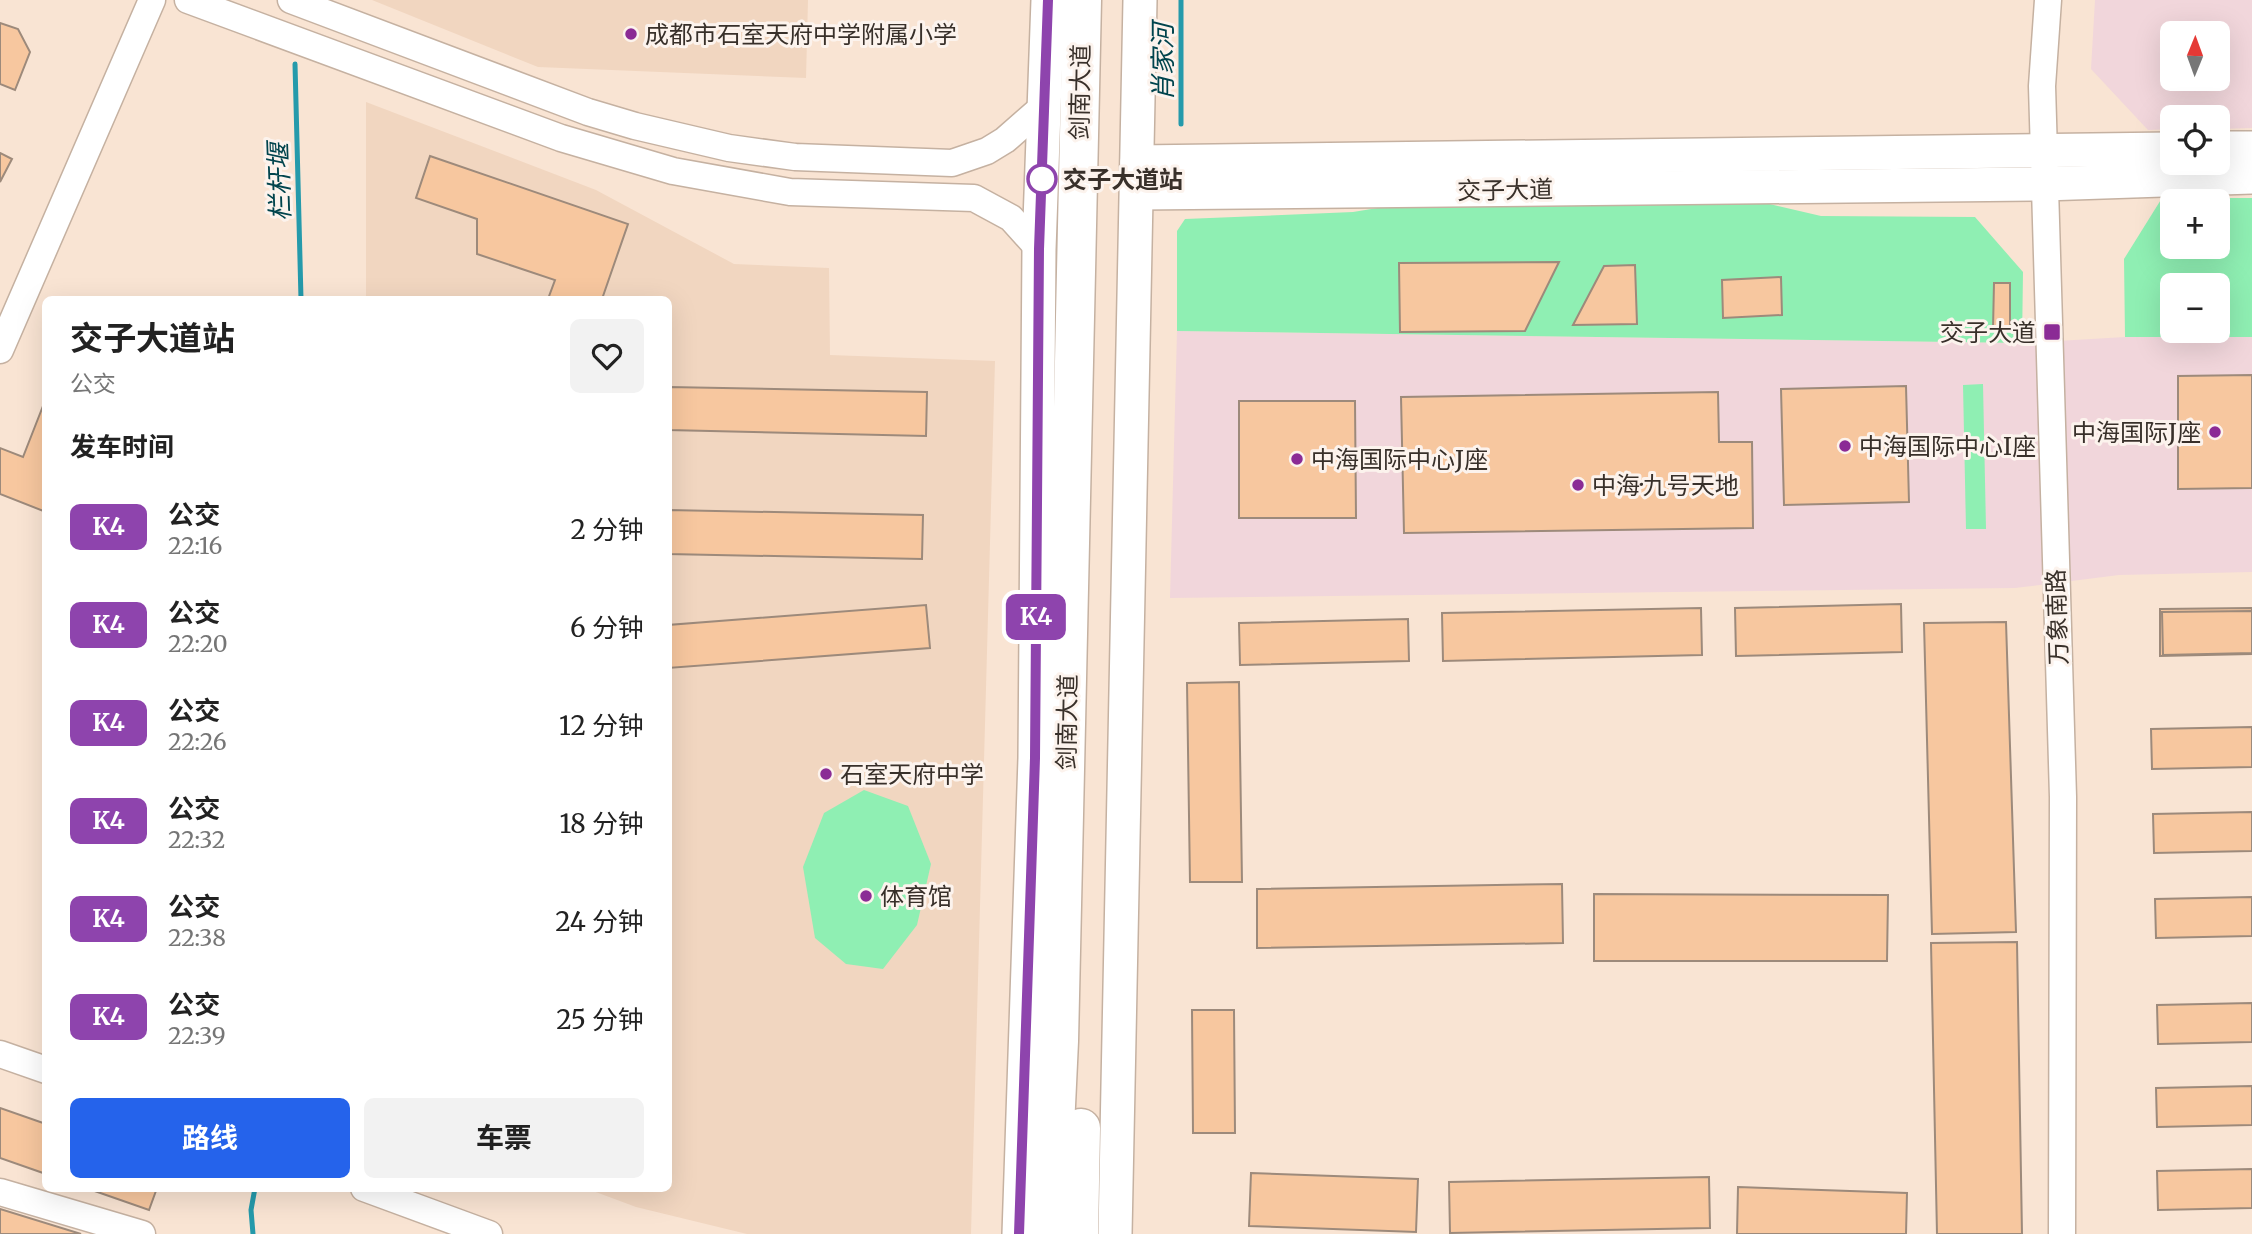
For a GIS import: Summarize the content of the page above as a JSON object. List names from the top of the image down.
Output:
{
  "streets": {
    "highway": ["剑南大道"],
    "main road": ["交子大道"],
    "street": ["万象南路"]
  },
  "crossings": [
    ["交子大道", "万象南路"]
  ],
  "water": ["肖家河", "栏杆堰"],
  "places": {
    "other": [
      "成都市石室天府中学附属小学",
      "交子大道站",
      "中海国际J座",
      "中海国际中心I座",
      "中海国际中心J座",
      "中海·九号天地",
      "石室天府中学",
      "体育馆"
    ],
    "transit": ["交子大道"]
  },
  "lines": ["bus line K4"],
  "north": "top",
  "page": {
    "on_map": "K4",
    "map_buttons": ["+", "−"],
    "heading": [
      ["交子大道站", "公交"],
      "发车时间"
    ],
    "list": [
      {
        "mark": "K4",
        "name": "公交",
        "note": "22:16",
        "value": "2 分钟"
      },
      {
        "mark": "K4",
        "name": "公交",
        "note": "22:20",
        "value": "6 分钟"
      },
      {
        "mark": "K4",
        "name": "公交",
        "note": "22:26",
        "value": "12 分钟"
      },
      {
        "mark": "K4",
        "name": "公交",
        "note": "22:32",
        "value": "18 分钟"
      },
      {
        "mark": "K4",
        "name": "公交",
        "note": "22:38",
        "value": "24 分钟"
      },
      {
        "mark": "K4",
        "name": "公交",
        "note": "22:39",
        "value": "25 分钟"
      }
    ],
    "buttons": ["路线", "车票"]
  }
}
